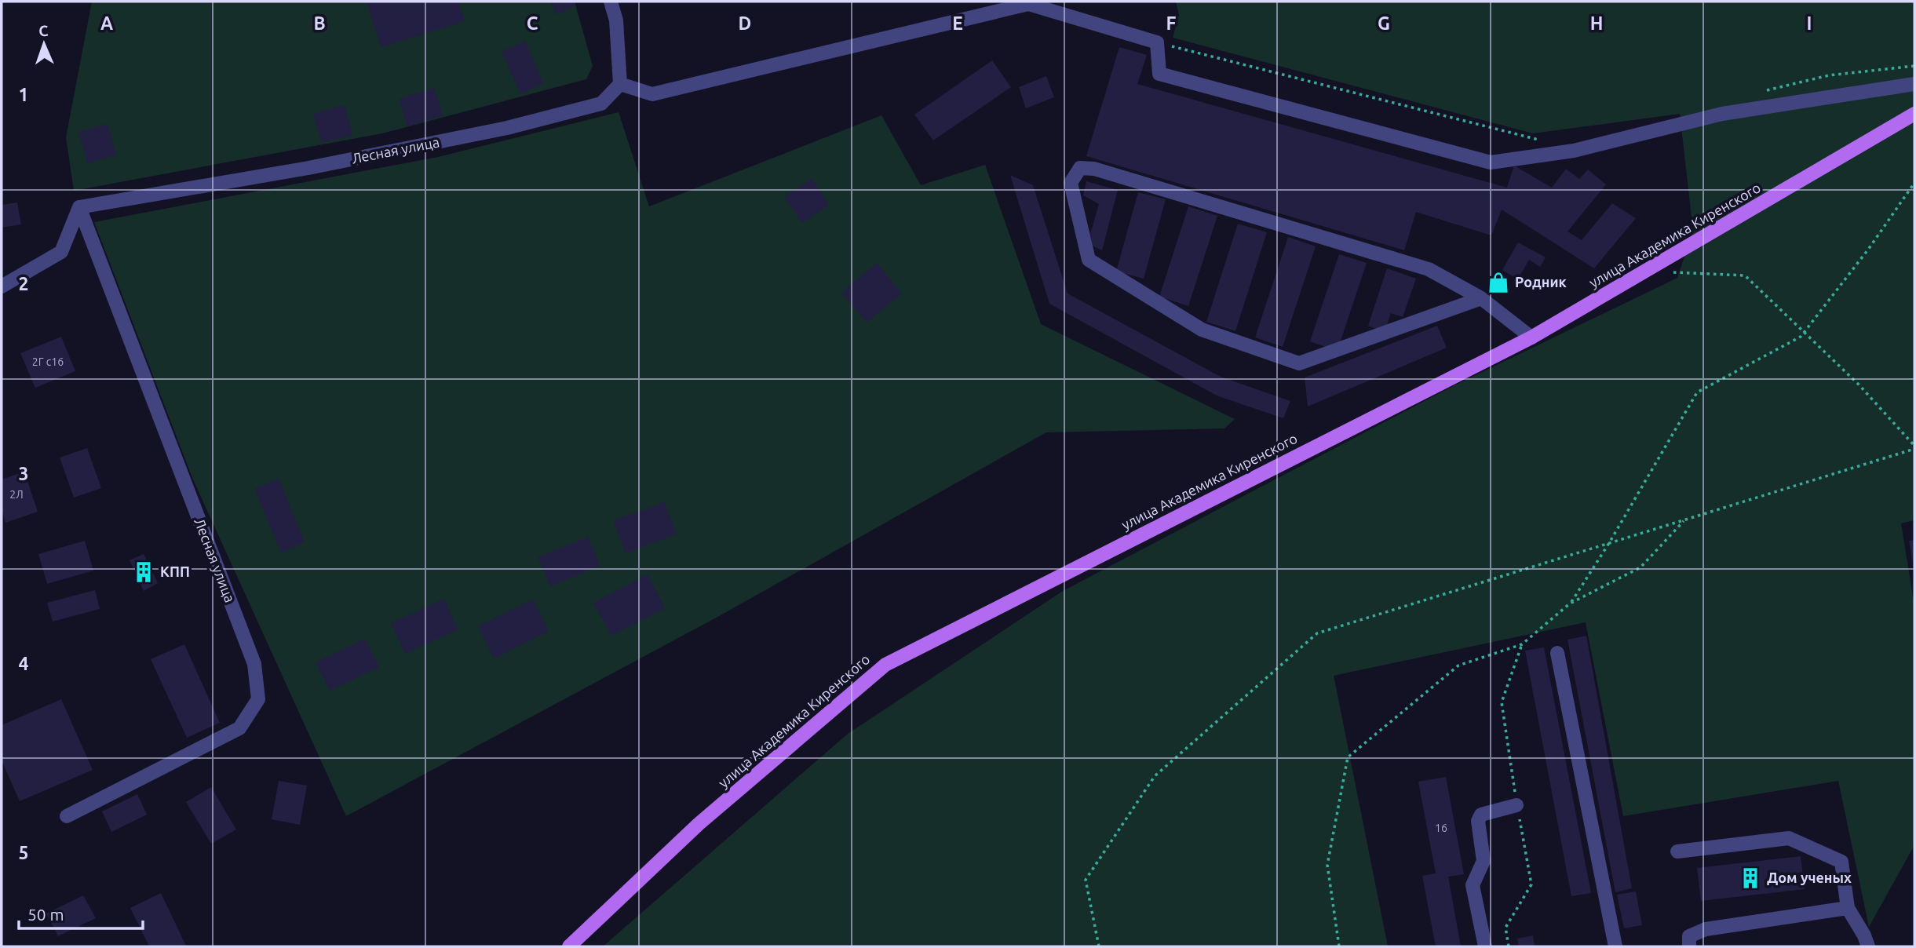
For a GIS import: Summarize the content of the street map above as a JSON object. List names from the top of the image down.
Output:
{
  "streets": {
    "main road": ["улица Академика Киренского"],
    "lane": ["Лесная улица"]
  },
  "places": {
    "shop": ["Родник"],
    "building": ["КПП", "Дом ученых"]
  },
  "house_numbers": ["2Г с16", "2Л", "16"],
  "scale_bar": "50 m",
  "north": "top",
  "grid": {
    "columns": [
      "A",
      "B",
      "C",
      "D",
      "E",
      "F",
      "G",
      "H",
      "I"
    ],
    "rows": [
      "1",
      "2",
      "3",
      "4",
      "5"
    ]
  }
}
